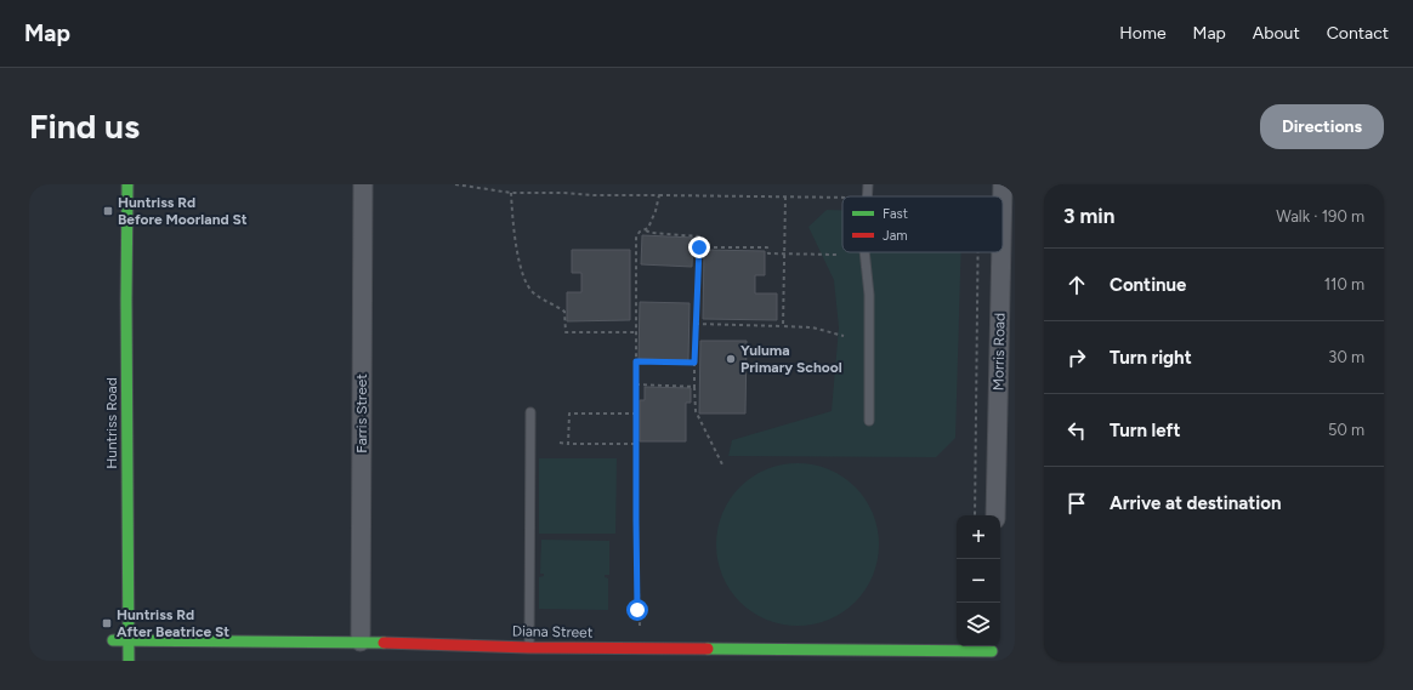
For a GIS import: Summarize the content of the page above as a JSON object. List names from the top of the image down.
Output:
{
  "streets": {
    "street": [
      "Morris Road",
      "Farris Street",
      "Huntriss Road",
      "Diana Street"
    ]
  },
  "crossings": [
    ["Farris Street", "Diana Street"],
    ["Huntriss Road", "Diana Street"]
  ],
  "places": {
    "transit": ["Huntriss Rd Before Moorland St", "Huntriss Rd After Beatrice St"],
    "other": ["Yuluma Primary School"]
  },
  "legend": ["Fast", "Jam"],
  "page": {
    "header": "Map",
    "nav": [
      "Home",
      "Map",
      "About",
      "Contact"
    ],
    "buttons": "Directions",
    "title": "Find us",
    "heading": ["3 min", "Walk · 190 m"],
    "list": [
      ["Continue", "110 m"],
      ["Turn right", "30 m"],
      ["Turn left", "50 m"],
      "Arrive at destination"
    ],
    "map_buttons": ["+", "−"]
  }
}
